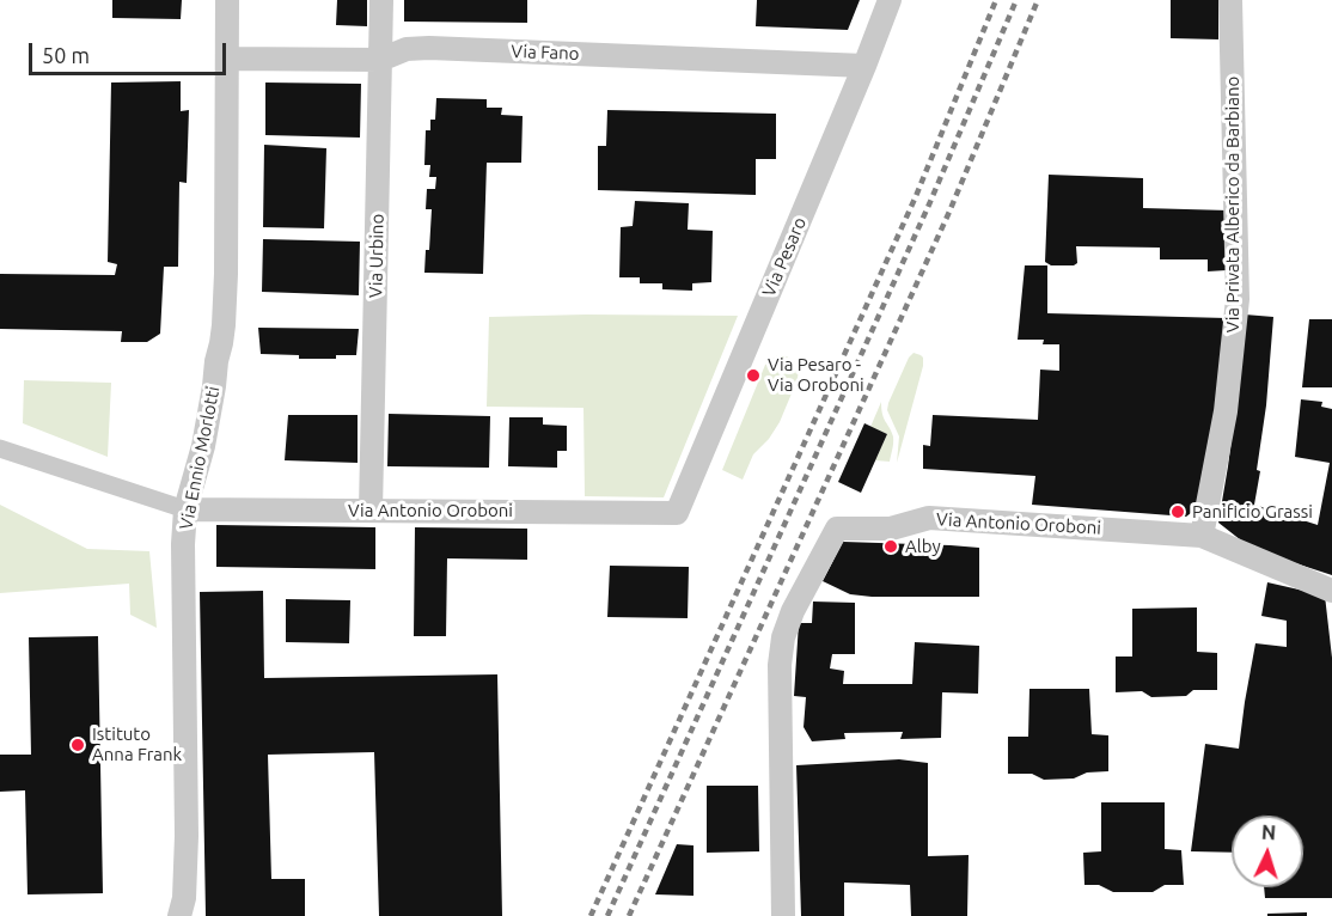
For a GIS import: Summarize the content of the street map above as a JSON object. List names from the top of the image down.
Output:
{
  "streets": {
    "street": [
      "Via Fano",
      "Via Privata Alberico da Barbiano",
      "Via Urbino",
      "Via Pesaro",
      "Via Ennio Morlotti",
      "Via Antonio Oroboni"
    ]
  },
  "crossings": [
    ["Via Fano", "Via Urbino"],
    ["Via Fano", "Via Pesaro"],
    ["Via Fano", "Via Ennio Morlotti"],
    ["Via Privata Alberico da Barbiano", "Via Antonio Oroboni"],
    ["Via Urbino", "Via Antonio Oroboni"],
    ["Via Pesaro", "Via Antonio Oroboni"],
    ["Via Ennio Morlotti", "Via Antonio Oroboni"]
  ],
  "places": [
    "Via Pesaro - Via Oroboni",
    "Panificio Grassi",
    "Alby",
    "Istituto Anna Frank"
  ],
  "scale_bar": "50 m",
  "north": "top"
}
